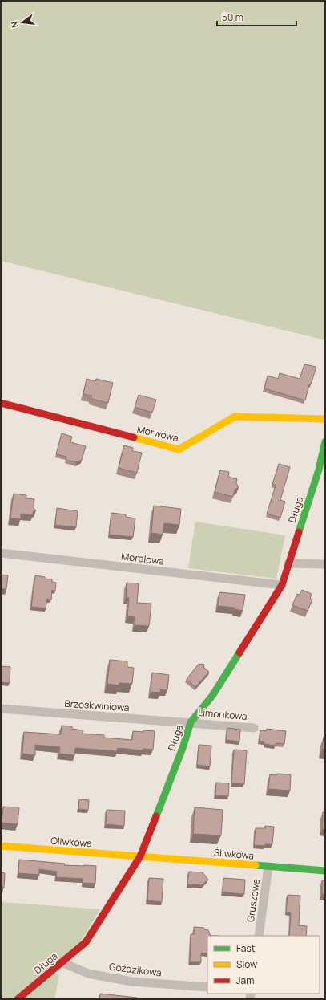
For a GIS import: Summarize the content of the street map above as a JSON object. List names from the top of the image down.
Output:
{
  "streets": {
    "street": [
      "Morwowa",
      "Długa",
      "Morelowa",
      "Brzoskwiniowa",
      "Limonkowa",
      "Oliwkowa",
      "Śliwkowa",
      "Gruszowa",
      "Goździkowa"
    ]
  },
  "crossings": [
    ["Długa", "Morelowa"],
    ["Długa", "Brzoskwiniowa"],
    ["Długa", "Limonkowa"],
    ["Długa", "Oliwkowa"],
    ["Długa", "Śliwkowa"],
    ["Długa", "Goździkowa"],
    ["Brzoskwiniowa", "Limonkowa"],
    ["Oliwkowa", "Śliwkowa"],
    ["Śliwkowa", "Gruszowa"]
  ],
  "legend": ["Fast", "Slow", "Jam"],
  "scale_bar": "50 m",
  "north": "left"
}
